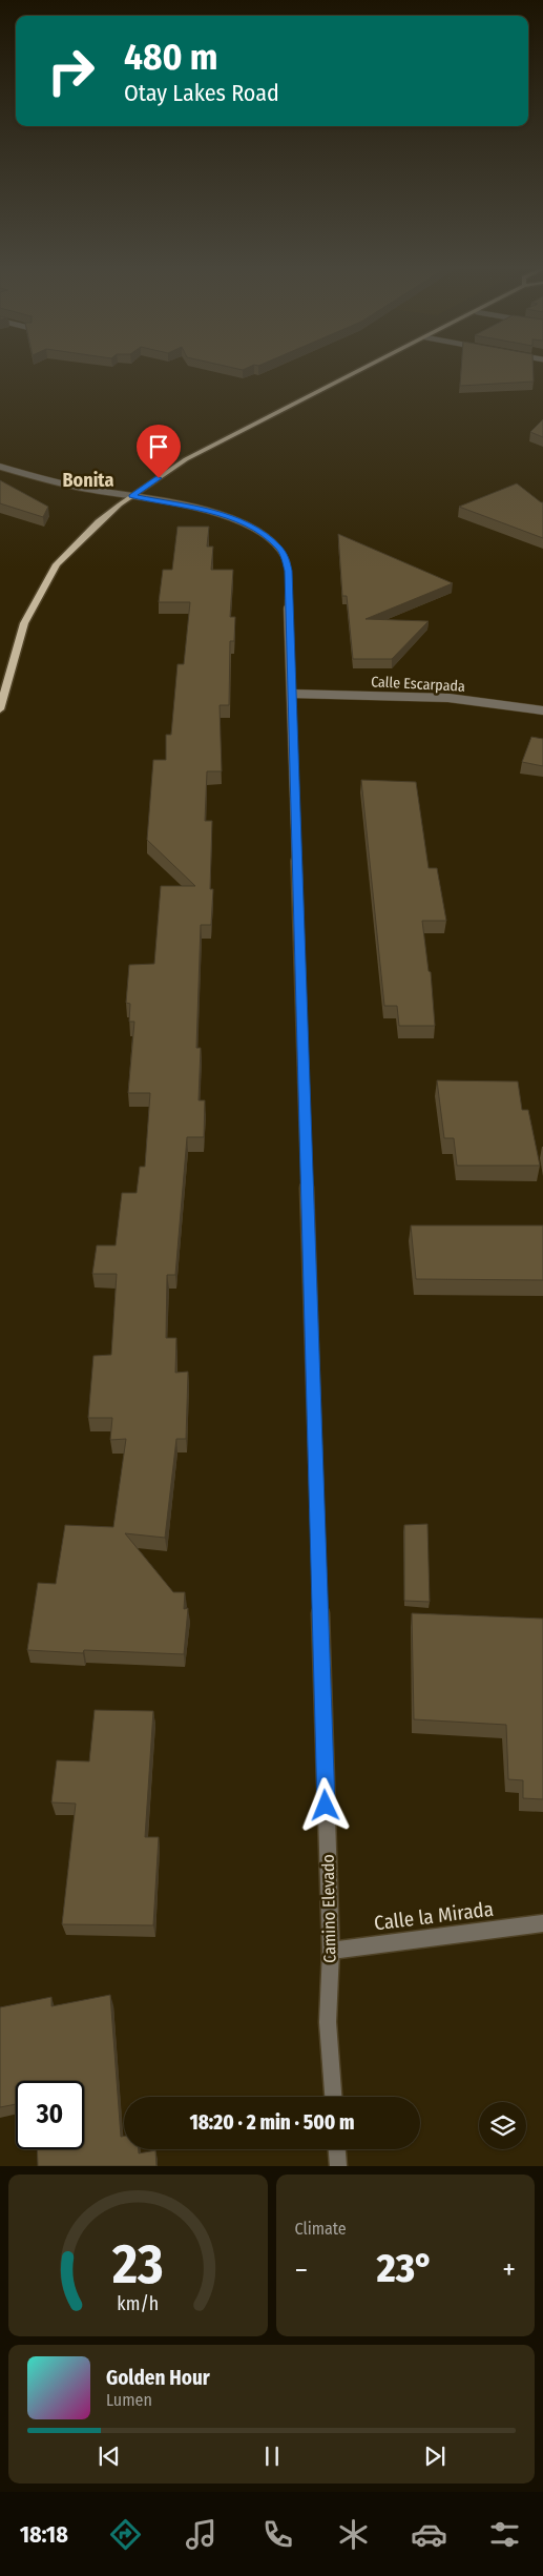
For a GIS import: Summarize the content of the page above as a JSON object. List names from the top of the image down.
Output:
{
  "streets": {
    "street": ["Calle Escarpada", "Camino Elevado", "Calle la Mirada"]
  },
  "crossings": [
    ["Calle Escarpada", "Camino Elevado"],
    ["Camino Elevado", "Calle la Mirada"]
  ],
  "districts": ["Bonita"],
  "page": {
    "turn": ["480 m", "Otay Lakes Road"],
    "limit": "30",
    "trip": "18:20 · 2 min · 500 m",
    "tile": "Climate",
    "heat": ["−", "23°", "+"],
    "song": ["Golden Hour", "Lumen"],
    "tabs": "18:18",
    "gauge": ["23", "km/h"]
  }
}
